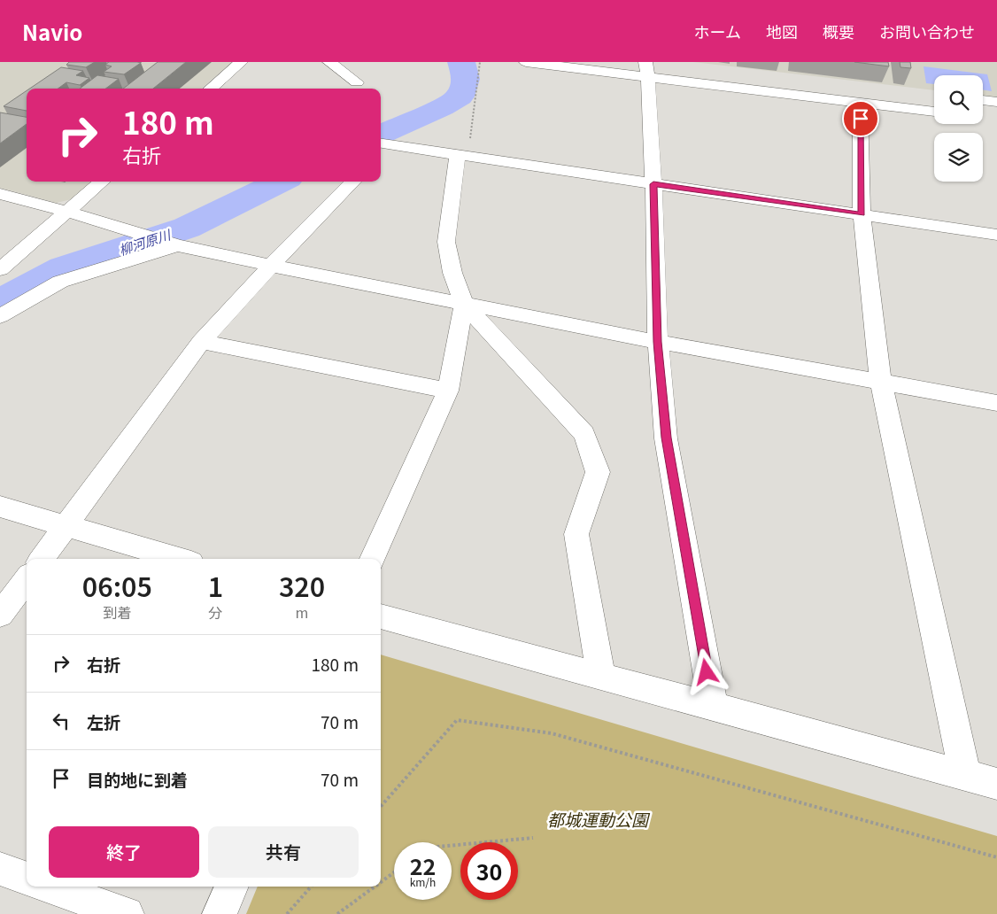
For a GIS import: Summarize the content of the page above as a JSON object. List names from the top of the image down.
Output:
{
  "water": ["柳河原川"],
  "parks": ["都城運動公園"],
  "page": {
    "header": "Navio",
    "nav": [
      "ホーム",
      "地図",
      "概要",
      "お問い合わせ"
    ],
    "turn": ["180 m", "右折"],
    "eta": [
      "06:05",
      "到着",
      "1",
      "分",
      "320",
      "m"
    ],
    "list": [
      {
        "name": "右折",
        "value": "180 m"
      },
      {
        "name": "左折",
        "value": "70 m"
      },
      {
        "name": "目的地に到着",
        "value": "70 m"
      }
    ],
    "buttons": ["終了", "共有"],
    "speed": "22 km/h",
    "limit": "30"
  }
}
